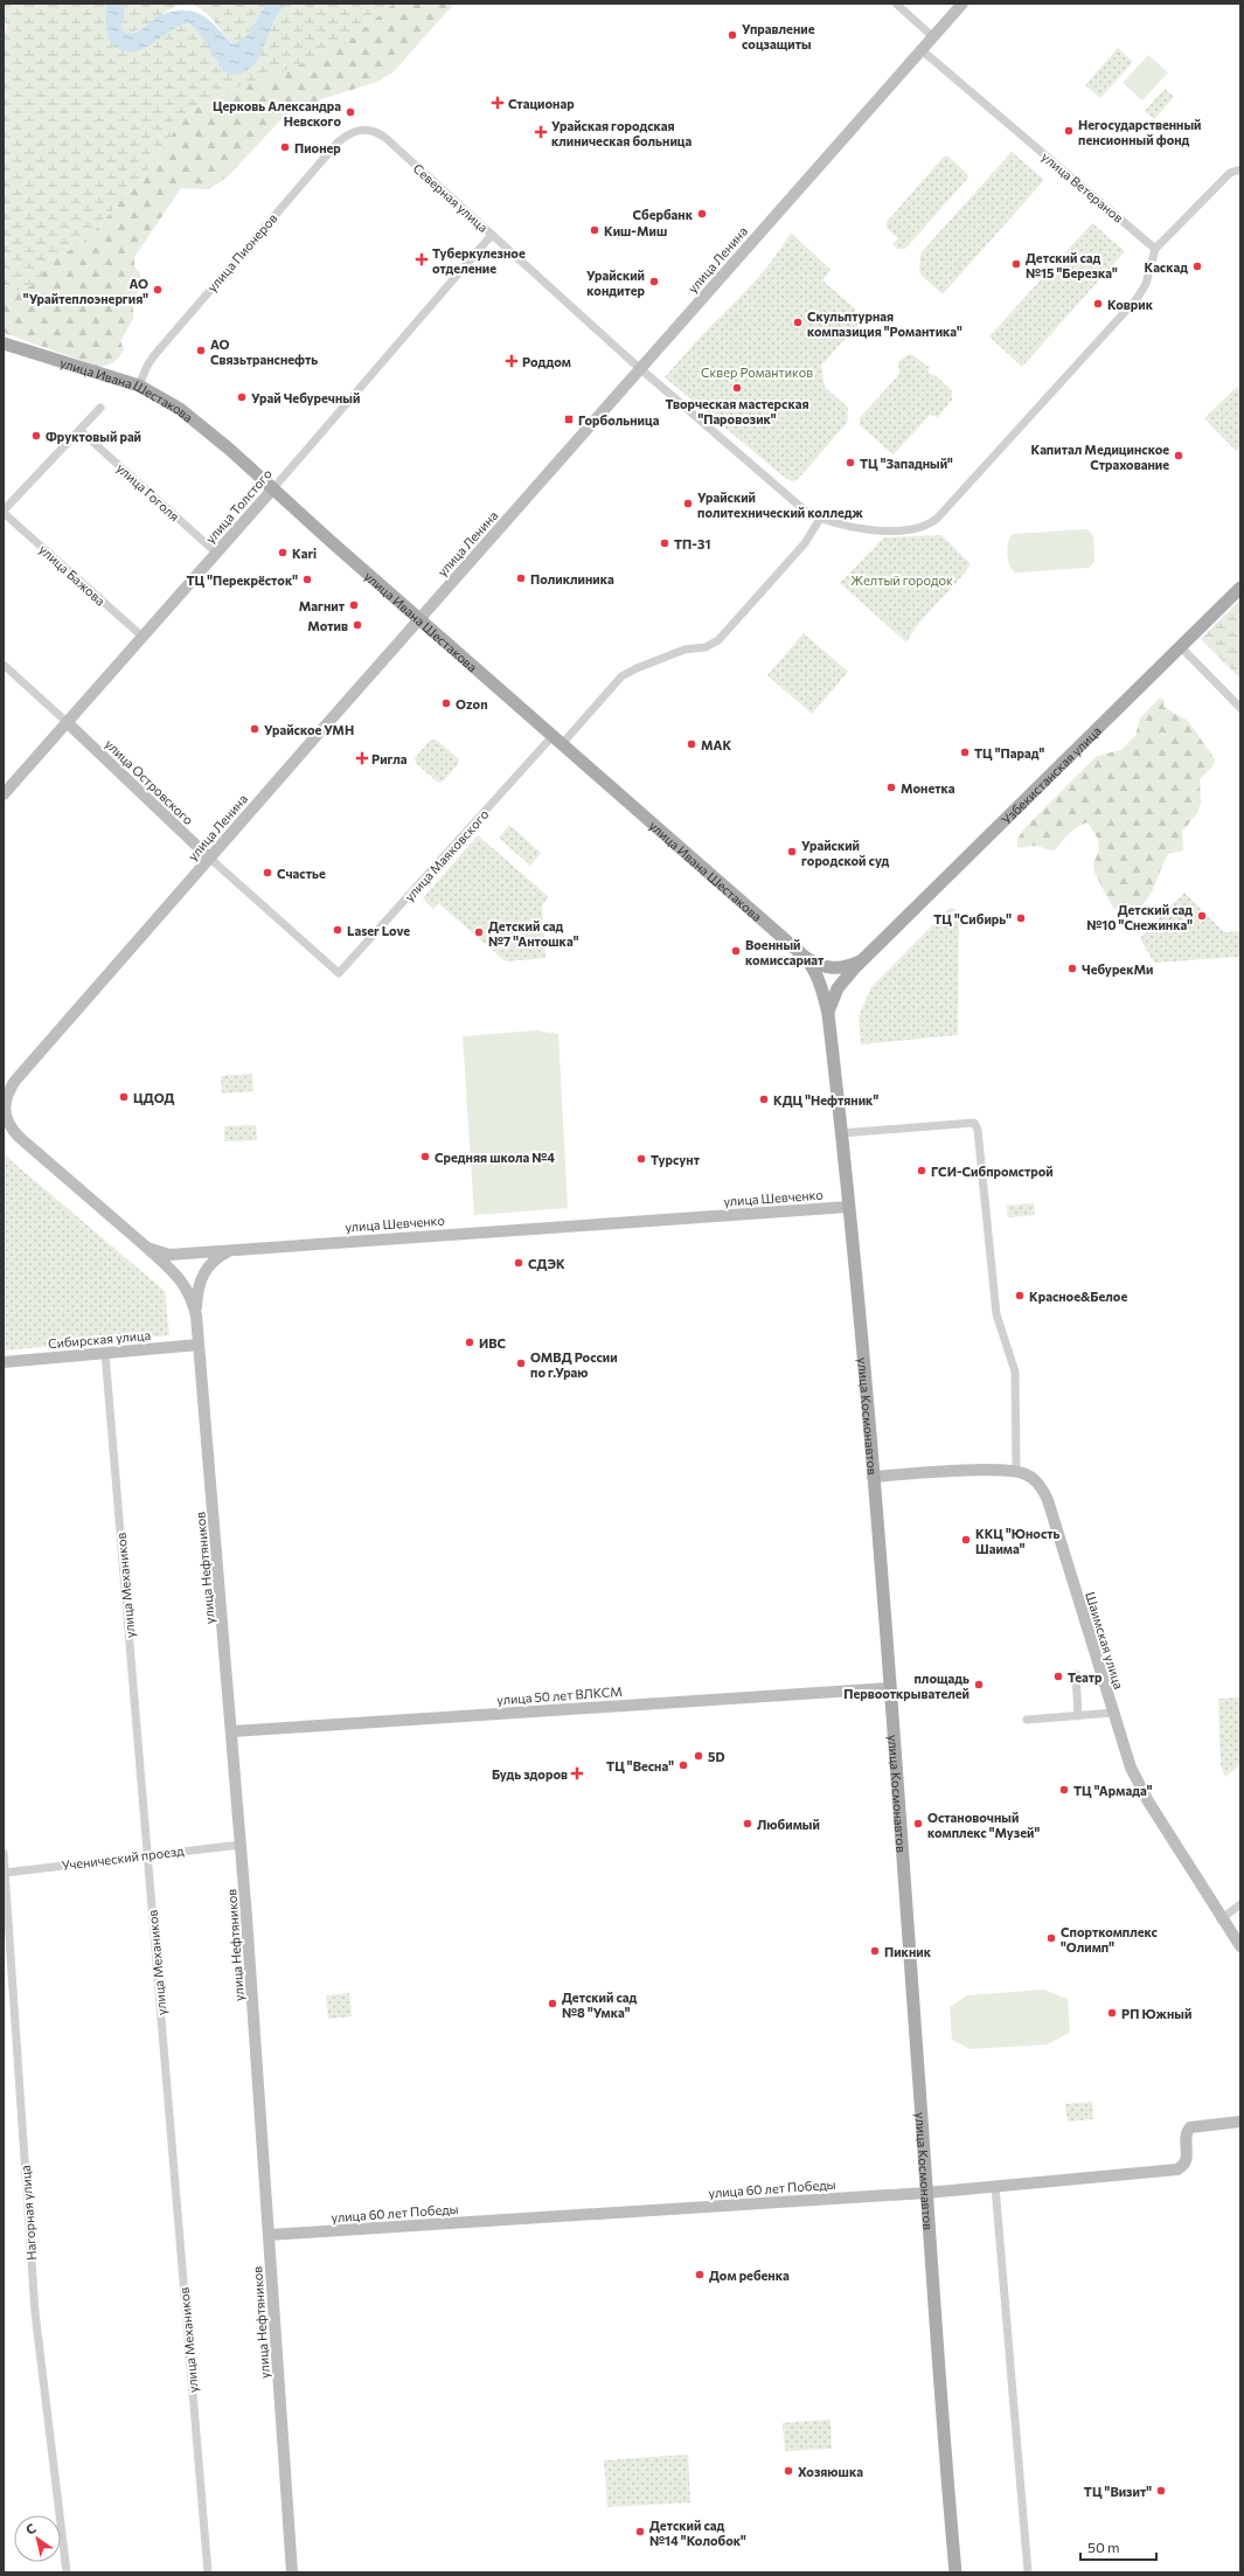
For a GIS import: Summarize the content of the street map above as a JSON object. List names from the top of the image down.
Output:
{
  "streets": {
    "main road": [
      "улица Ленина",
      "улица Ивана Шестакова",
      "улица Толстого",
      "Узбекистанская улица",
      "улица Островского",
      "улица Шевченко",
      "Сибирская улица",
      "улица Космонавтов",
      "улица Нефтяников",
      "Шаимская улица",
      "улица 50 лет ВЛКСМ",
      "улица 60 лет Победы"
    ],
    "street": [
      "улица Ветеранов",
      "Северная улица",
      "улица Пионеров",
      "улица Гоголя",
      "улица Бажова",
      "улица Маяковского",
      "улица Механиков",
      "Ученический проезд",
      "Нагорная улица"
    ]
  },
  "crossings": [
    ["улица Ветеранов", "Северная улица"],
    ["улица Ветеранов", "улица Ленина"],
    ["Северная улица", "улица Пионеров"],
    ["Северная улица", "улица Ленина"],
    ["Северная улица", "улица Толстого"],
    ["Северная улица", "улица Маяковского"],
    ["улица Пионеров", "улица Ивана Шестакова"],
    ["улица Ленина", "улица Ивана Шестакова"],
    ["улица Ленина", "улица Островского"],
    ["улица Ленина", "улица Шевченко"],
    ["улица Ивана Шестакова", "улица Толстого"],
    ["улица Ивана Шестакова", "улица Маяковского"],
    ["улица Ивана Шестакова", "улица Космонавтов"],
    ["улица Гоголя", "улица Толстого"],
    ["улица Толстого", "улица Бажова"],
    ["улица Толстого", "улица Островского"],
    ["Узбекистанская улица", "улица Космонавтов"],
    ["улица Островского", "улица Маяковского"],
    ["улица Шевченко", "улица Космонавтов"],
    ["улица Шевченко", "улица Нефтяников"],
    ["Сибирская улица", "улица Нефтяников"],
    ["Сибирская улица", "улица Механиков"],
    ["улица Космонавтов", "улица 50 лет ВЛКСМ"],
    ["улица Космонавтов", "улица 60 лет Победы"],
    ["улица Нефтяников", "улица 50 лет ВЛКСМ"],
    ["улица Нефтяников", "Ученический проезд"],
    ["улица Нефтяников", "улица 60 лет Победы"],
    ["улица Механиков", "Ученический проезд"],
    ["Ученический проезд", "Нагорная улица"]
  ],
  "parks": ["Сквер Романтиков", "Желтый городок"],
  "places": {
    "other": [
      "Управление соцзащиты",
      "Церковь Александра Невского",
      "Негосударственный пенсионный фонд",
      "Пионер",
      "Сбербанк",
      "Киш-Миш",
      "Детский сад №15 \"Березка\"",
      "Каскад",
      "Урайский кондитер",
      "АО \"Урайтеплоэнергия\"",
      "Коврик",
      "Скульптурная компазиция \"Романтика\"",
      "АО Связьтранснефть",
      "Творческая мастерская \"Паровозик\"",
      "Урай Чебуречный",
      "Фруктовый рай",
      "Капитал Медицинское Страхование",
      "ТЦ \"Западный\"",
      "Урайский политехнический колледж",
      "ТП-31",
      "Kari",
      "Поликлиника",
      "ТЦ \"Перекрёсток\"",
      "Магнит",
      "Мотив",
      "Ozon",
      "Урайское УМН",
      "МАК",
      "ТЦ \"Парад\"",
      "Монетка",
      "Урайский городской суд",
      "Счастье",
      "Детский сад №10 \"Снежинка\"",
      "ТЦ \"Сибирь\"",
      "Laser Love",
      "Детский сад №7 \"Антошка\"",
      "Военный комиссариат",
      "ЧебурекМи",
      "ЦДОД",
      "КДЦ \"Нефтяник\"",
      "Средняя школа №4",
      "Турсунт",
      "ГСИ-Сибпромстрой",
      "СДЭК",
      "Красное&Белое",
      "ИВС",
      "ОМВД России по г.Ураю",
      "ККЦ \"Юность Шаима\"",
      "Театр",
      "площадь Первооткрывателей",
      "5D",
      "ТЦ \"Весна\"",
      "ТЦ \"Армада\"",
      "Любимый",
      "Остановочный комплекс \"Музей\"",
      "Спорткомплекс \"Олимп\"",
      "Пикник",
      "Детский сад №8 \"Умка\"",
      "РП Южный",
      "Дом ребенка",
      "Хозяюшка",
      "ТЦ \"Визит\"",
      "Детский сад №14 \"Колобок\""
    ],
    "health": [
      "Стационар",
      "Урайская городская клиническая больница",
      "Туберкулезное отделение",
      "Роддом",
      "Ригла",
      "Будь здоров"
    ],
    "transit": ["Горбольница"]
  },
  "scale_bar": "50 m",
  "north": "top left"
}
